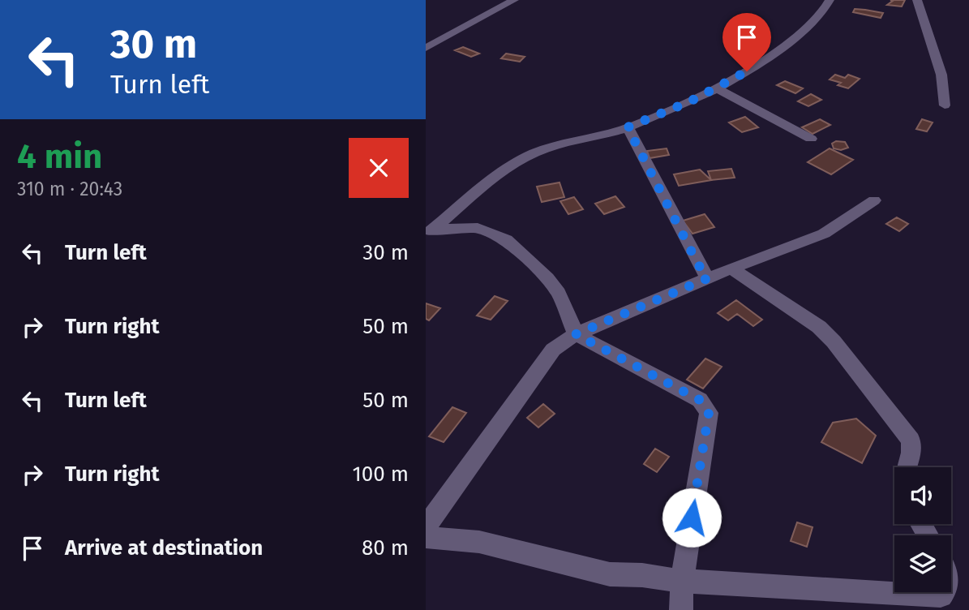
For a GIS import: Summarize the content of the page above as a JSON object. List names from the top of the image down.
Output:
{
  "page": {
    "turn": ["30 m", "Turn left"],
    "heading": ["4 min", "310 m · 20:43"],
    "list": [
      {
        "name": "Turn left",
        "value": "30 m"
      },
      {
        "name": "Turn right",
        "value": "50 m"
      },
      {
        "name": "Turn left",
        "value": "50 m"
      },
      {
        "name": "Turn right",
        "value": "100 m"
      },
      {
        "name": "Arrive at destination",
        "value": "80 m"
      }
    ]
  }
}
